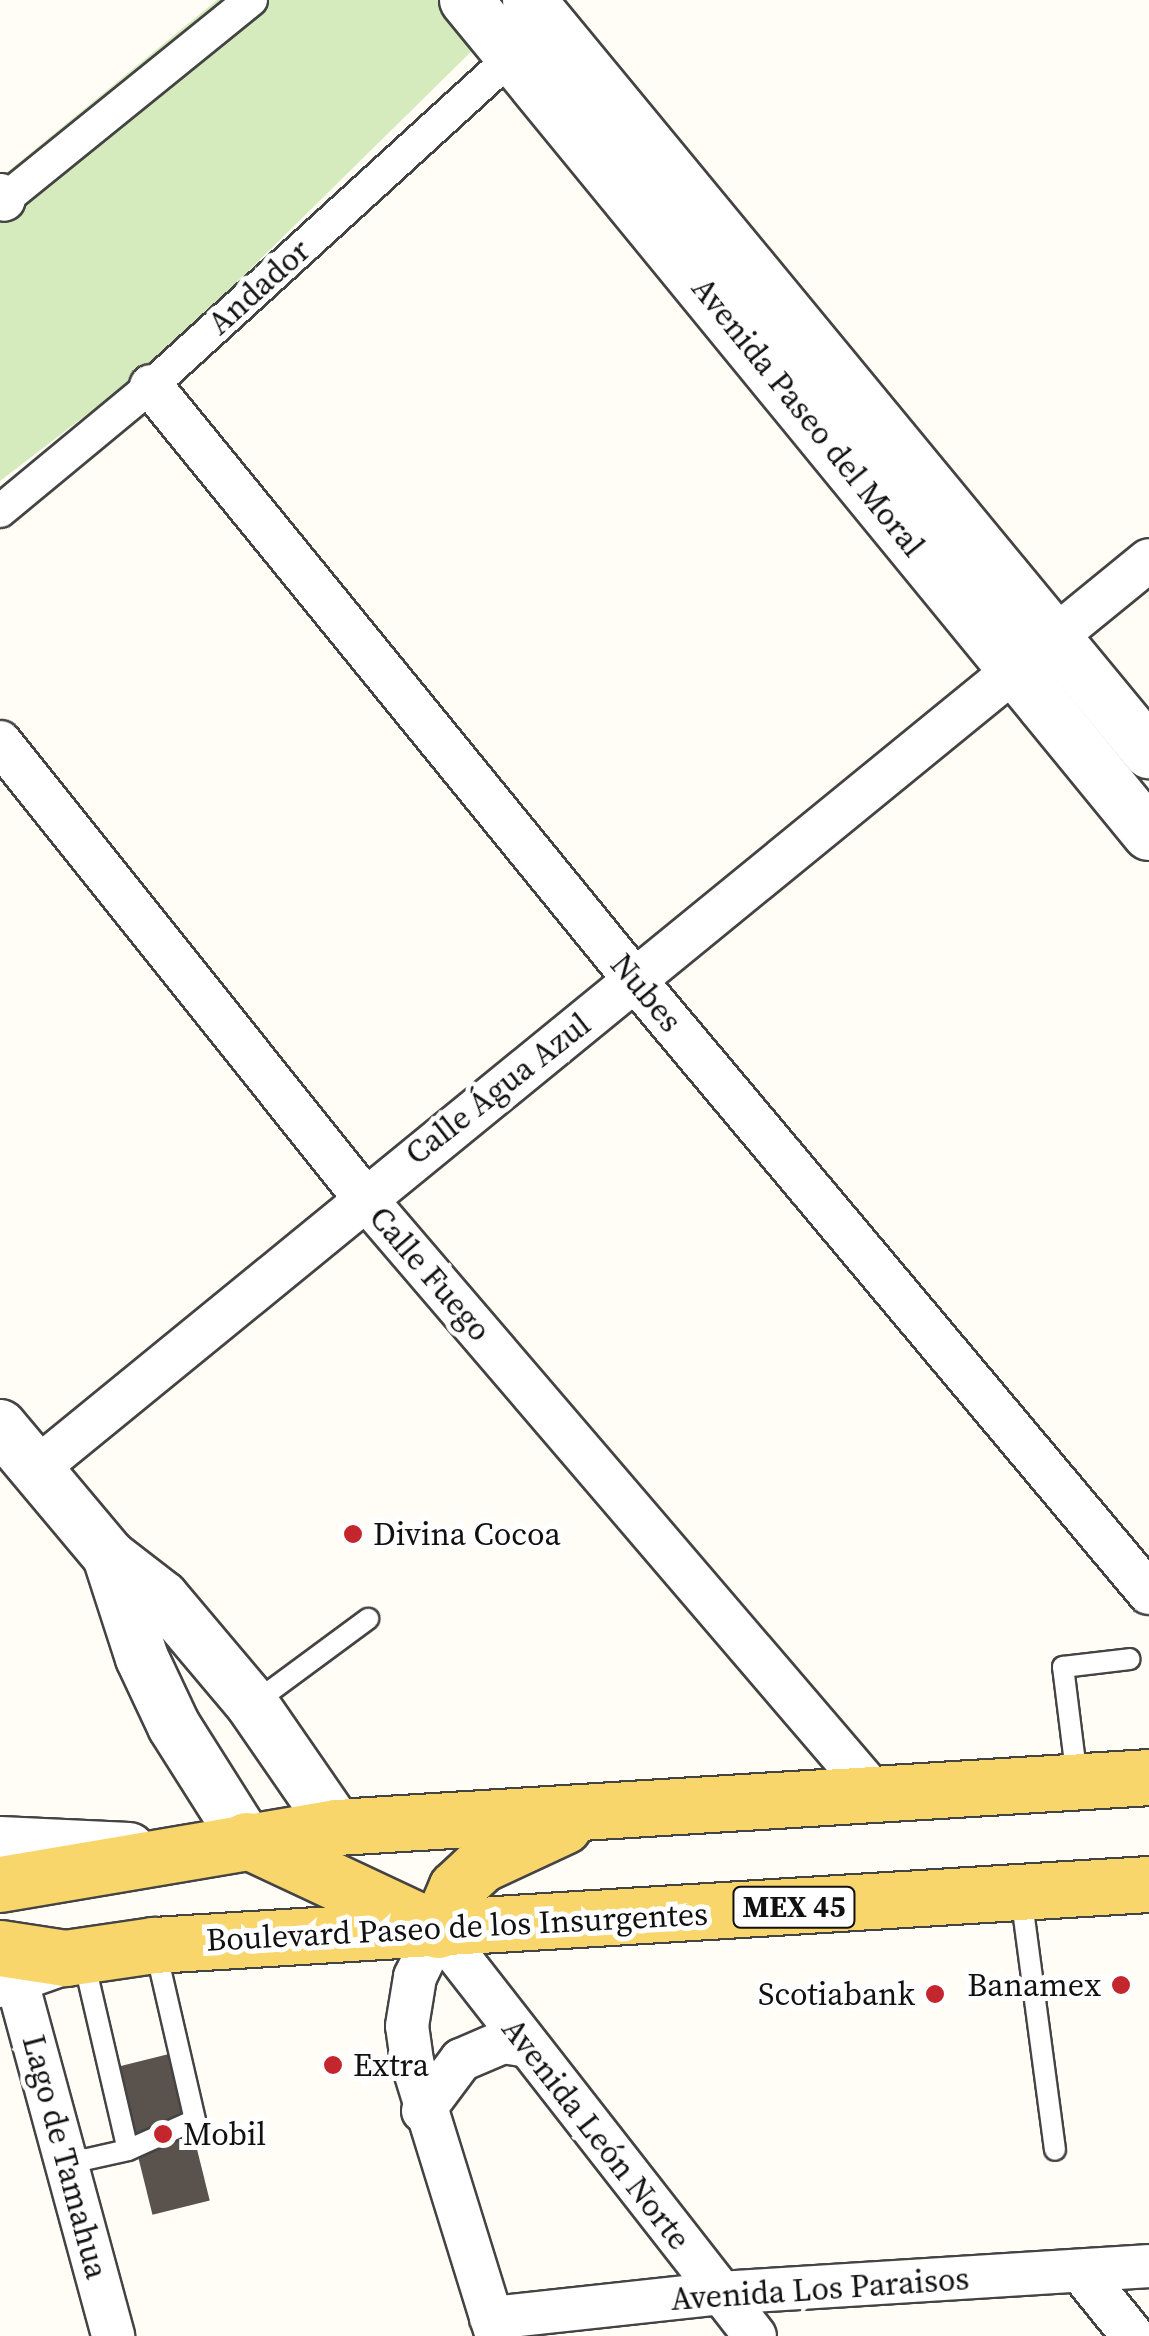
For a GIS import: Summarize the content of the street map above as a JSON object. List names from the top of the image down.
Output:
{
  "streets": {
    "main road": ["MEX 45", "Boulevard Paseo de los Insurgentes"],
    "street": [
      "Andador",
      "Avenida Paseo del Moral",
      "Nubes",
      "Calle Água Azul",
      "Calle Fuego",
      "Avenida León Norte",
      "Lago de Tamahua",
      "Avenida Los Paraisos"
    ]
  },
  "crossings": [
    ["Andador", "Avenida Paseo del Moral"],
    ["Andador", "Nubes"],
    ["Avenida Paseo del Moral", "Calle Água Azul"],
    ["Nubes", "Calle Água Azul"],
    ["Calle Água Azul", "Calle Fuego"],
    ["Boulevard Paseo de los Insurgentes", "Avenida León Norte"],
    ["Boulevard Paseo de los Insurgentes", "Lago de Tamahua"],
    ["Avenida León Norte", "Avenida Los Paraisos"]
  ],
  "places": [
    "Divina Cocoa",
    "Banamex",
    "Scotiabank",
    "Extra",
    "Mobil"
  ]
}
